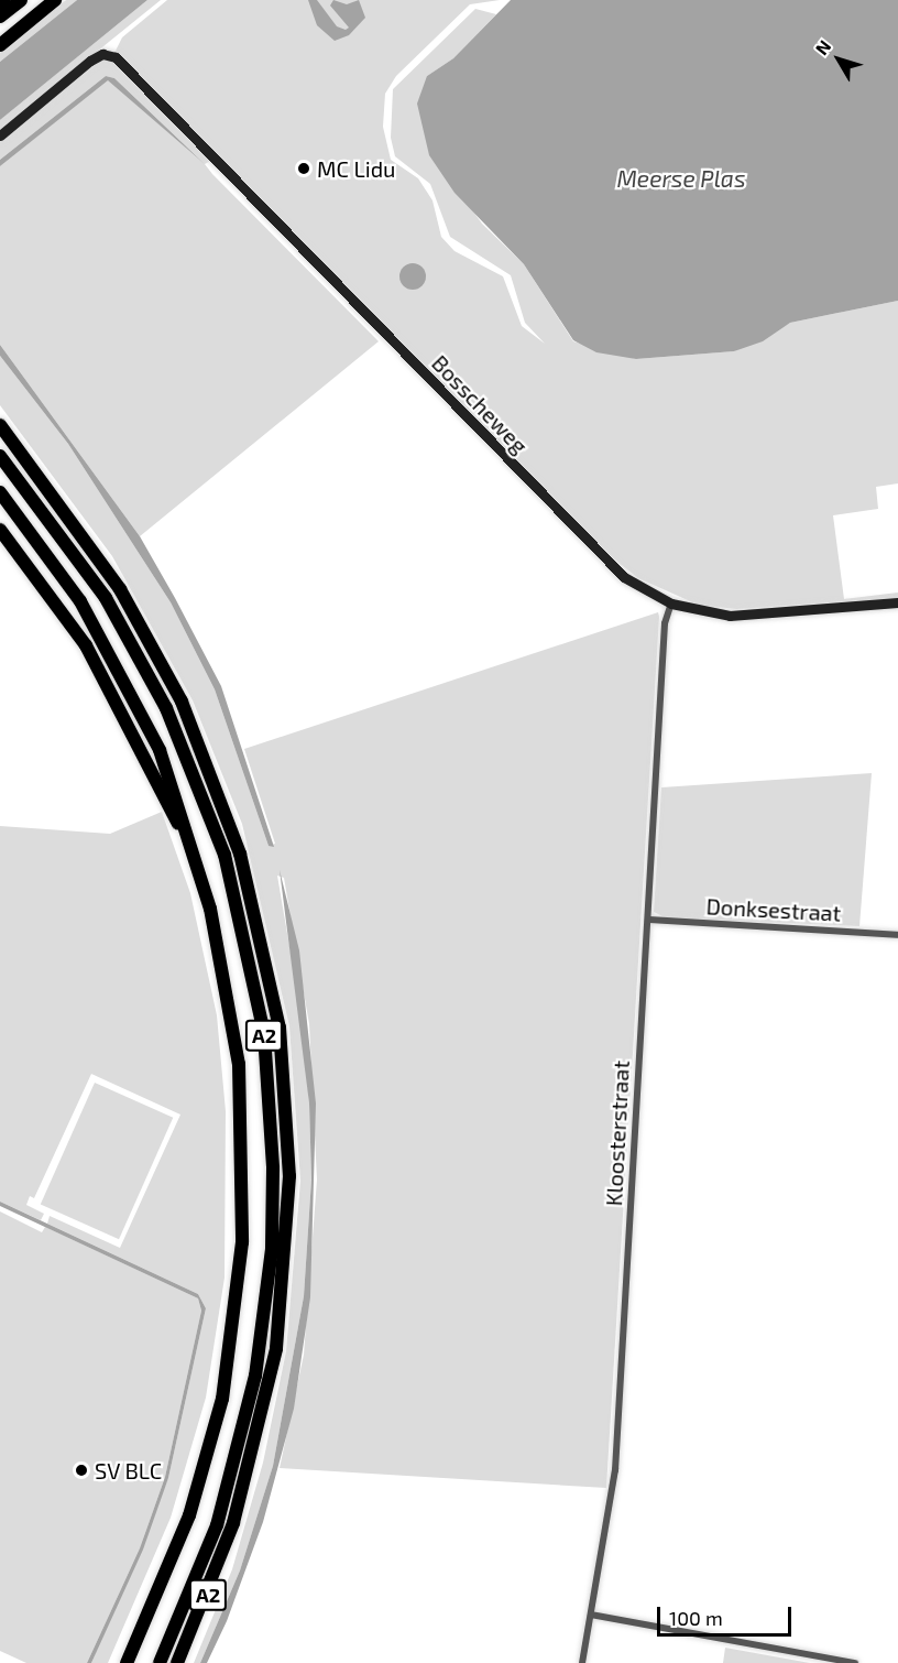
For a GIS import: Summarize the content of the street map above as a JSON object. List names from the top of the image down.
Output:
{
  "streets": {
    "highway": ["A2"],
    "street": ["Bosscheweg", "Donksestraat", "Kloosterstraat"]
  },
  "crossings": [
    ["Bosscheweg", "Kloosterstraat"],
    ["Donksestraat", "Kloosterstraat"]
  ],
  "water": ["Meerse Plas"],
  "places": ["MC Lidu", "SV BLC"],
  "scale_bar": "100 m",
  "north": "top left"
}
